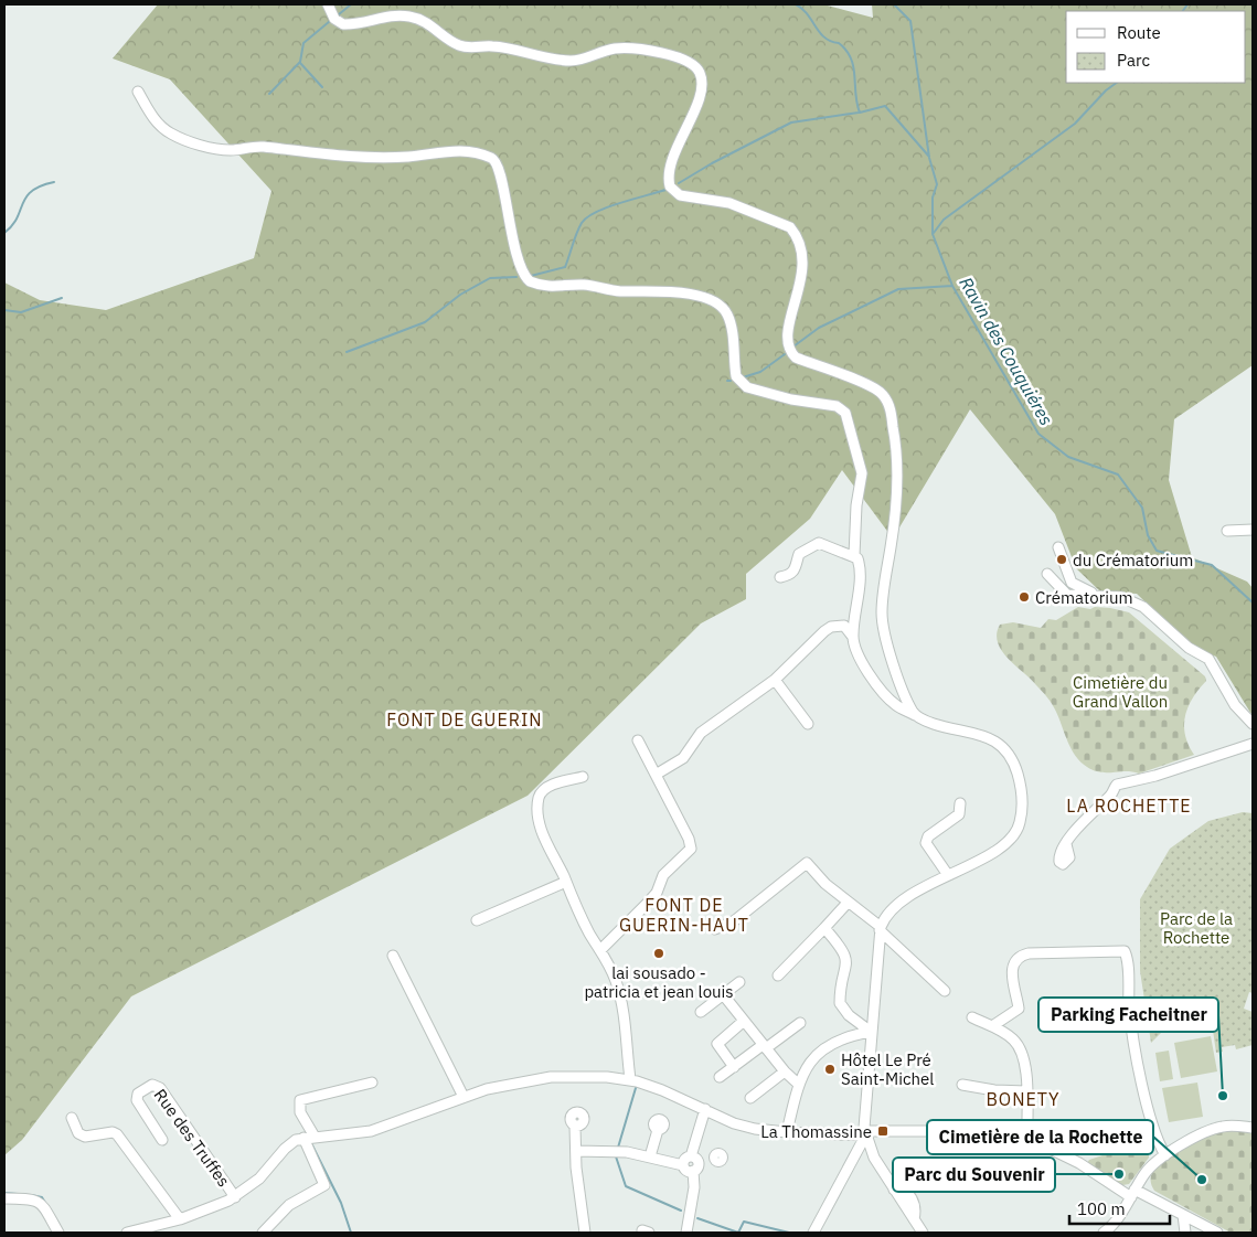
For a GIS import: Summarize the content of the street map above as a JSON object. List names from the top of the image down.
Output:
{
  "streets": {
    "street": ["Rue des Truffes"]
  },
  "districts": [
    "FONT DE GUERIN",
    "LA ROCHETTE",
    "FONT DE GUERIN-HAUT",
    "BONETY"
  ],
  "water": ["Ravin des Couquiéres"],
  "parks": ["Cimetière du Grand Vallon", "Parc de la Rochette"],
  "places": {
    "other": [
      "du Crématorium",
      "Crématorium",
      "lai sousado - patricia et jean louis",
      "Hôtel Le Pré Saint-Michel",
      "Parking Facheitner",
      "Parc du Souvenir",
      "Cimetière de la Rochette"
    ],
    "transit": ["La Thomassine"]
  },
  "legend": ["Route", "Parc"],
  "scale_bar": "100 m"
}
